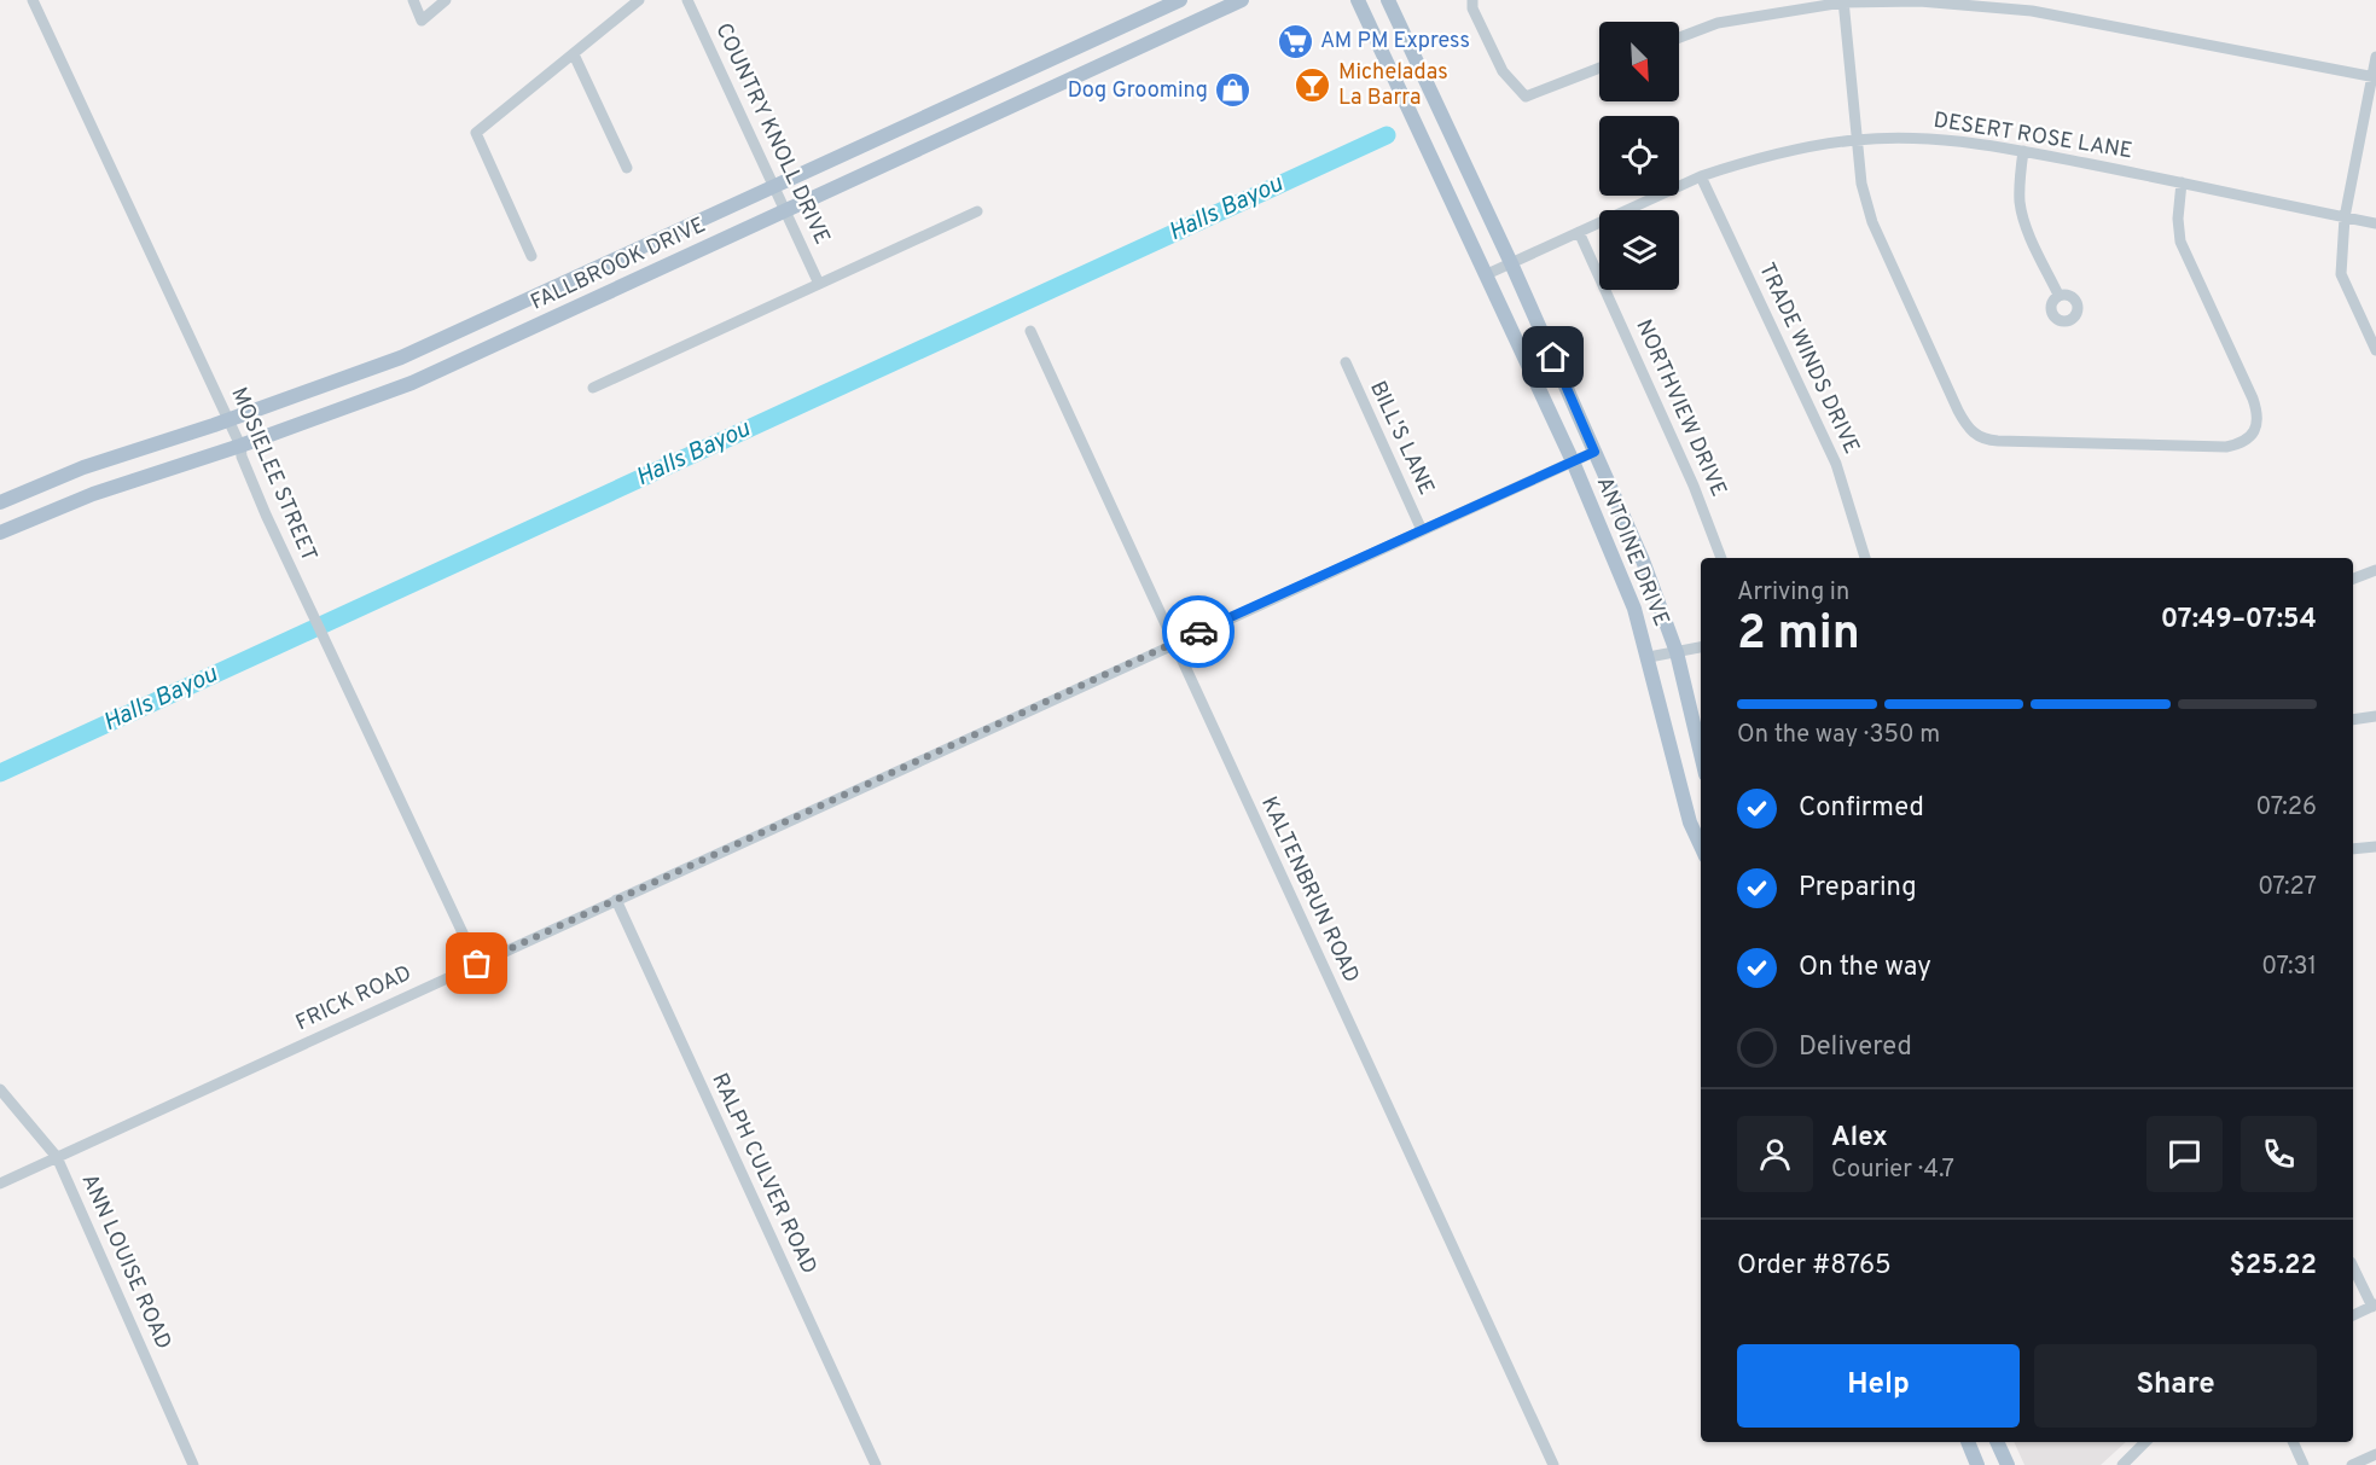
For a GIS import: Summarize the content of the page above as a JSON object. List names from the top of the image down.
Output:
{
  "streets": {
    "main road": ["FALLBROOK DRIVE", "ANTOINE DRIVE"],
    "street": [
      "COUNTRY KNOLL DRIVE",
      "DESERT ROSE LANE",
      "TRADE WINDS DRIVE",
      "NORTHVIEW DRIVE",
      "BILL'S LANE",
      "MOSIELEE STREET",
      "KALTENBRUN ROAD",
      "FRICK ROAD",
      "RALPH CULVER ROAD",
      "ANN LOUISE ROAD"
    ]
  },
  "crossings": [
    ["COUNTRY KNOLL DRIVE", "FALLBROOK DRIVE"],
    ["DESERT ROSE LANE", "TRADE WINDS DRIVE"],
    ["DESERT ROSE LANE", "NORTHVIEW DRIVE"],
    ["DESERT ROSE LANE", "ANTOINE DRIVE"],
    ["FALLBROOK DRIVE", "MOSIELEE STREET"],
    ["BILL'S LANE", "FRICK ROAD"],
    ["MOSIELEE STREET", "FRICK ROAD"],
    ["ANTOINE DRIVE", "FRICK ROAD"],
    ["KALTENBRUN ROAD", "FRICK ROAD"],
    ["FRICK ROAD", "RALPH CULVER ROAD"],
    ["FRICK ROAD", "ANN LOUISE ROAD"]
  ],
  "water": ["Halls Bayou"],
  "places": {
    "supermarket": ["AM PM Express"],
    "bar": ["Micheladas La Barra"],
    "shop": ["Dog Grooming"]
  },
  "north": "bottom right",
  "page": {
    "heading": ["2 min", "Arriving in", "07:49–07:54"],
    "panel": [
      "Alex",
      "Courier · 4.7",
      "Order #8765",
      "$25.22"
    ],
    "bar": "On the way · 350 m",
    "list": [
      ["Confirmed", "07:26"],
      ["Preparing", "07:27"],
      ["On the way", "07:31"],
      "Delivered"
    ],
    "buttons": ["Help", "Share"]
  }
}
